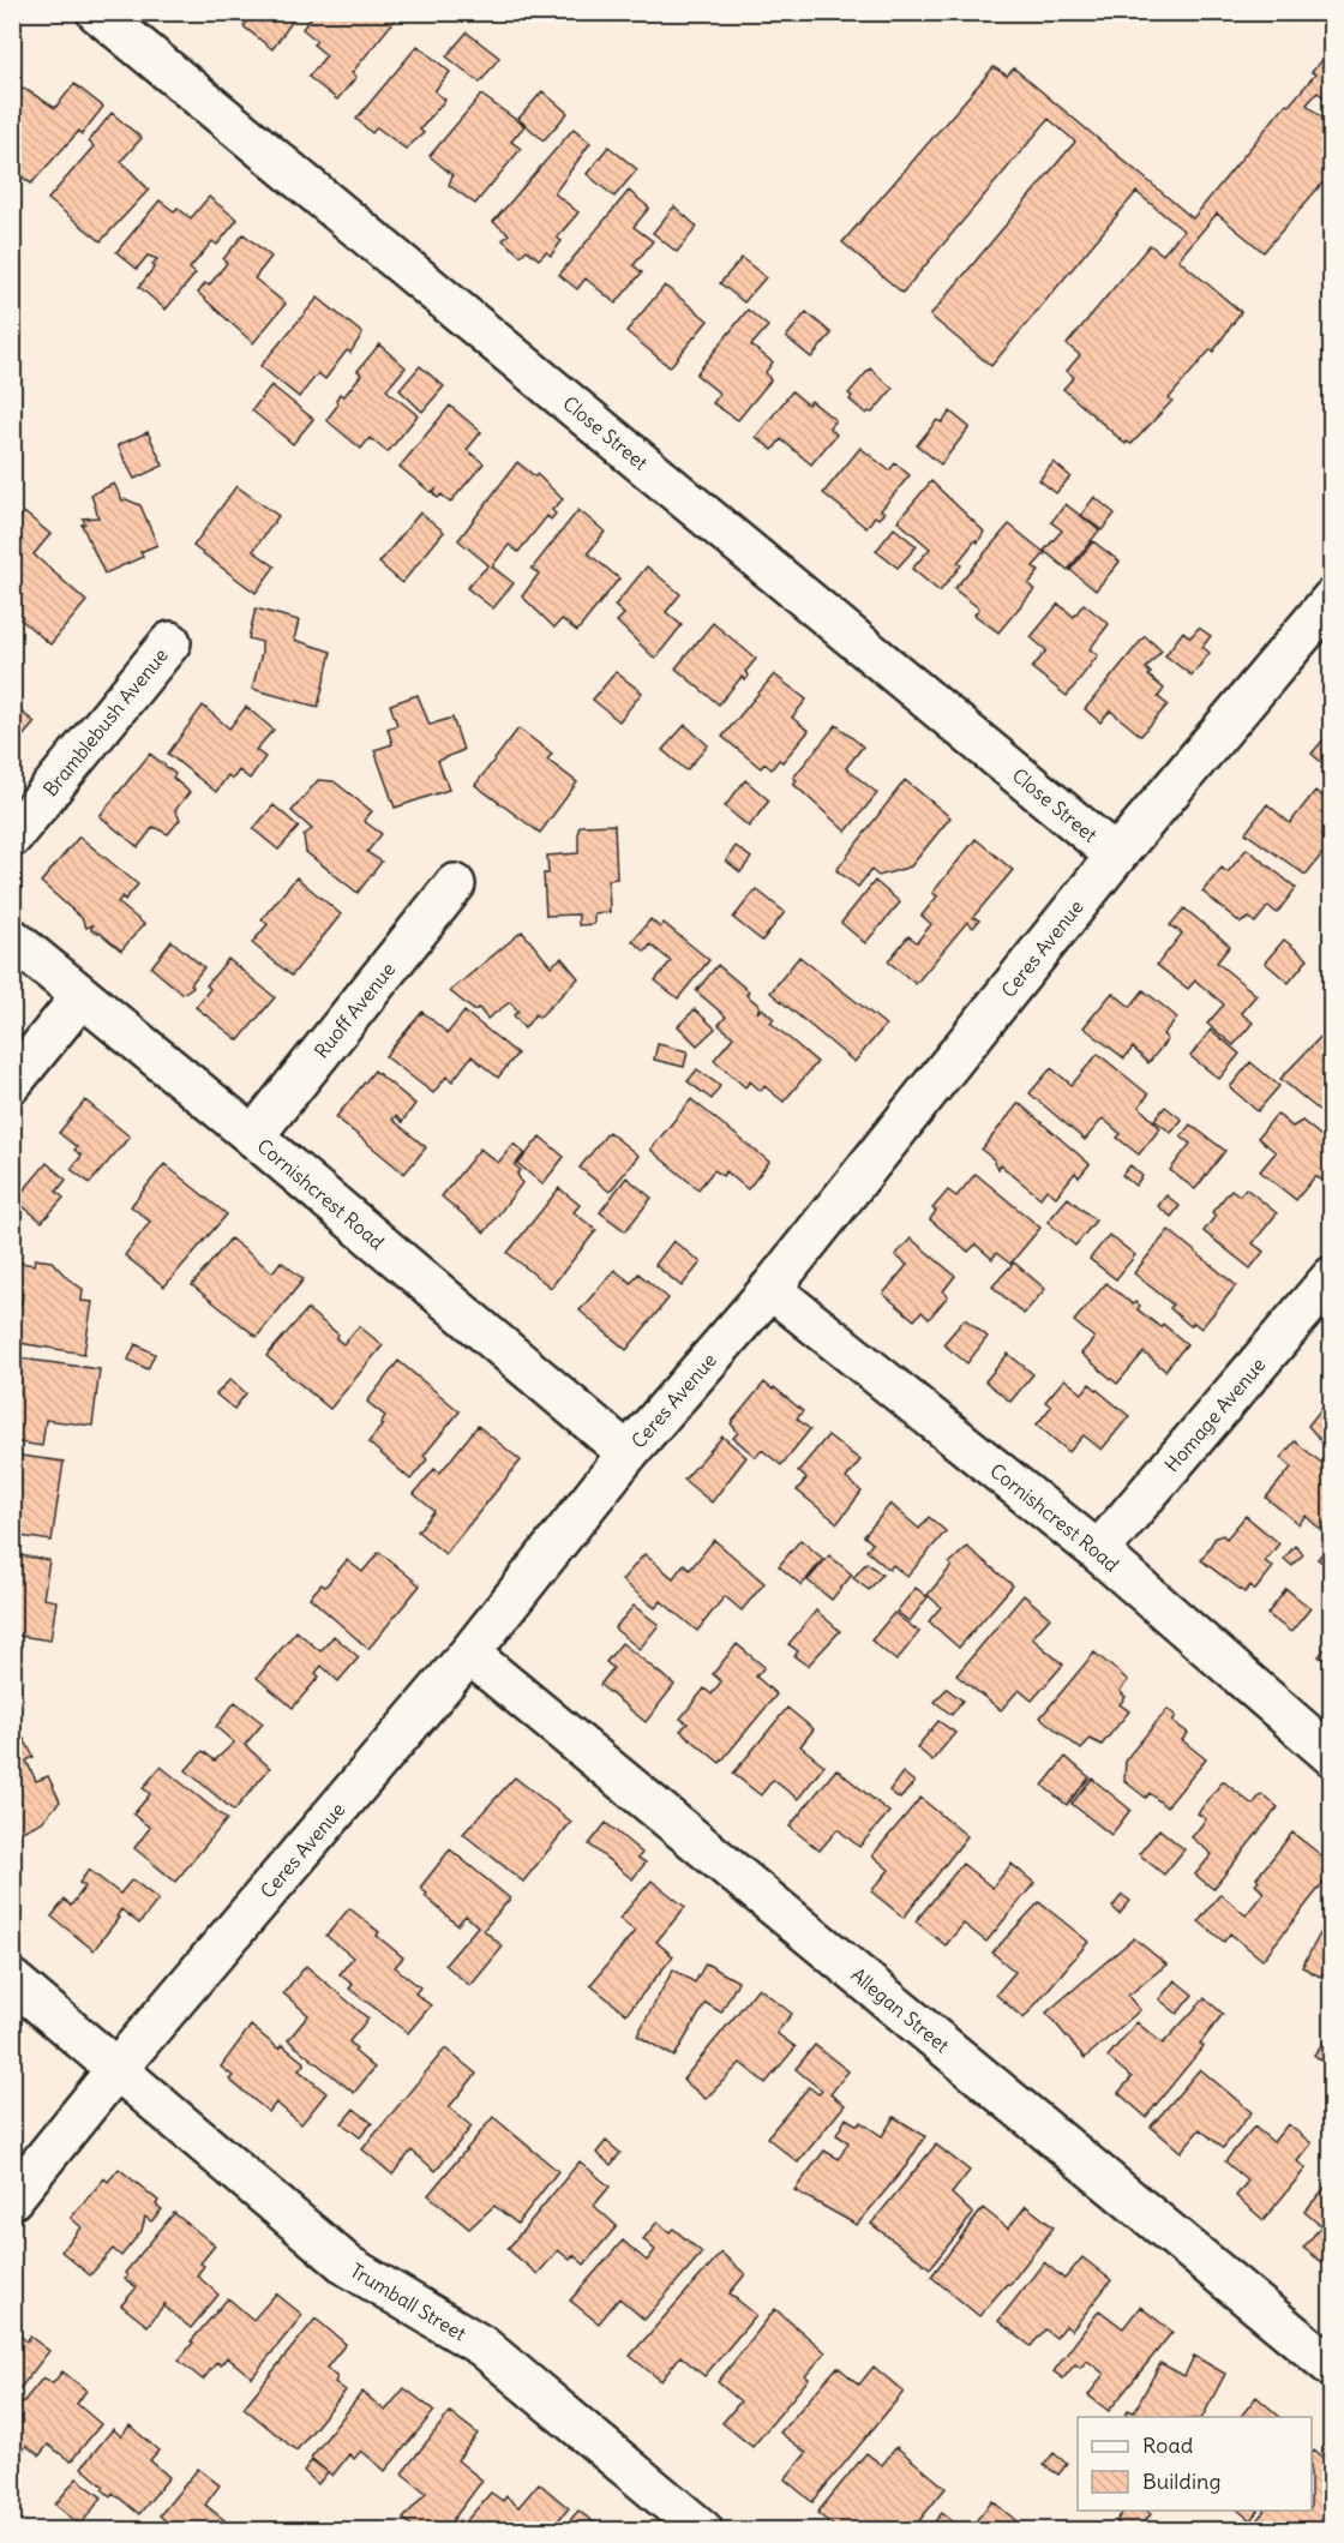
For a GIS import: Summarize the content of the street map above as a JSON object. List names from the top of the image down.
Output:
{
  "streets": {
    "street": [
      "Close Street",
      "Bramblebush Avenue",
      "Ceres Avenue",
      "Ruoff Avenue",
      "Cornishcrest Road",
      "Homage Avenue",
      "Allegan Street",
      "Trumball Street"
    ]
  },
  "crossings": [
    ["Close Street", "Ceres Avenue"],
    ["Ceres Avenue", "Cornishcrest Road"],
    ["Ceres Avenue", "Allegan Street"],
    ["Ceres Avenue", "Trumball Street"],
    ["Ruoff Avenue", "Cornishcrest Road"],
    ["Cornishcrest Road", "Homage Avenue"]
  ],
  "legend": ["Road", "Building"]
}
